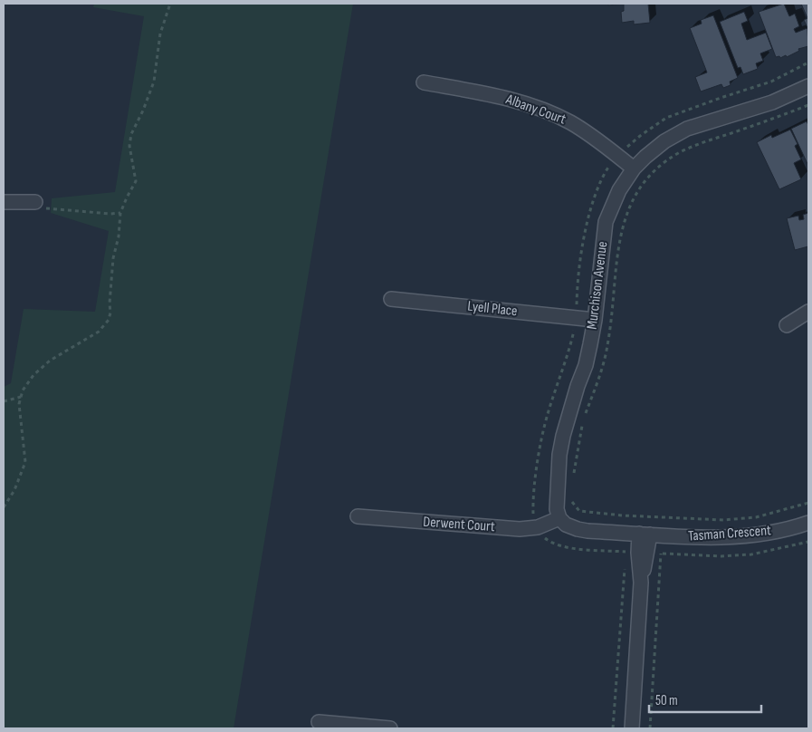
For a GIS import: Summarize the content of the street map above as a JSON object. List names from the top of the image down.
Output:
{
  "streets": {
    "street": [
      "Albany Court",
      "Murchison Avenue",
      "Lyell Place",
      "Derwent Court",
      "Tasman Crescent"
    ]
  },
  "crossings": [
    ["Albany Court", "Murchison Avenue"],
    ["Murchison Avenue", "Lyell Place"],
    ["Murchison Avenue", "Derwent Court"]
  ],
  "scale_bar": "50 m"
}
